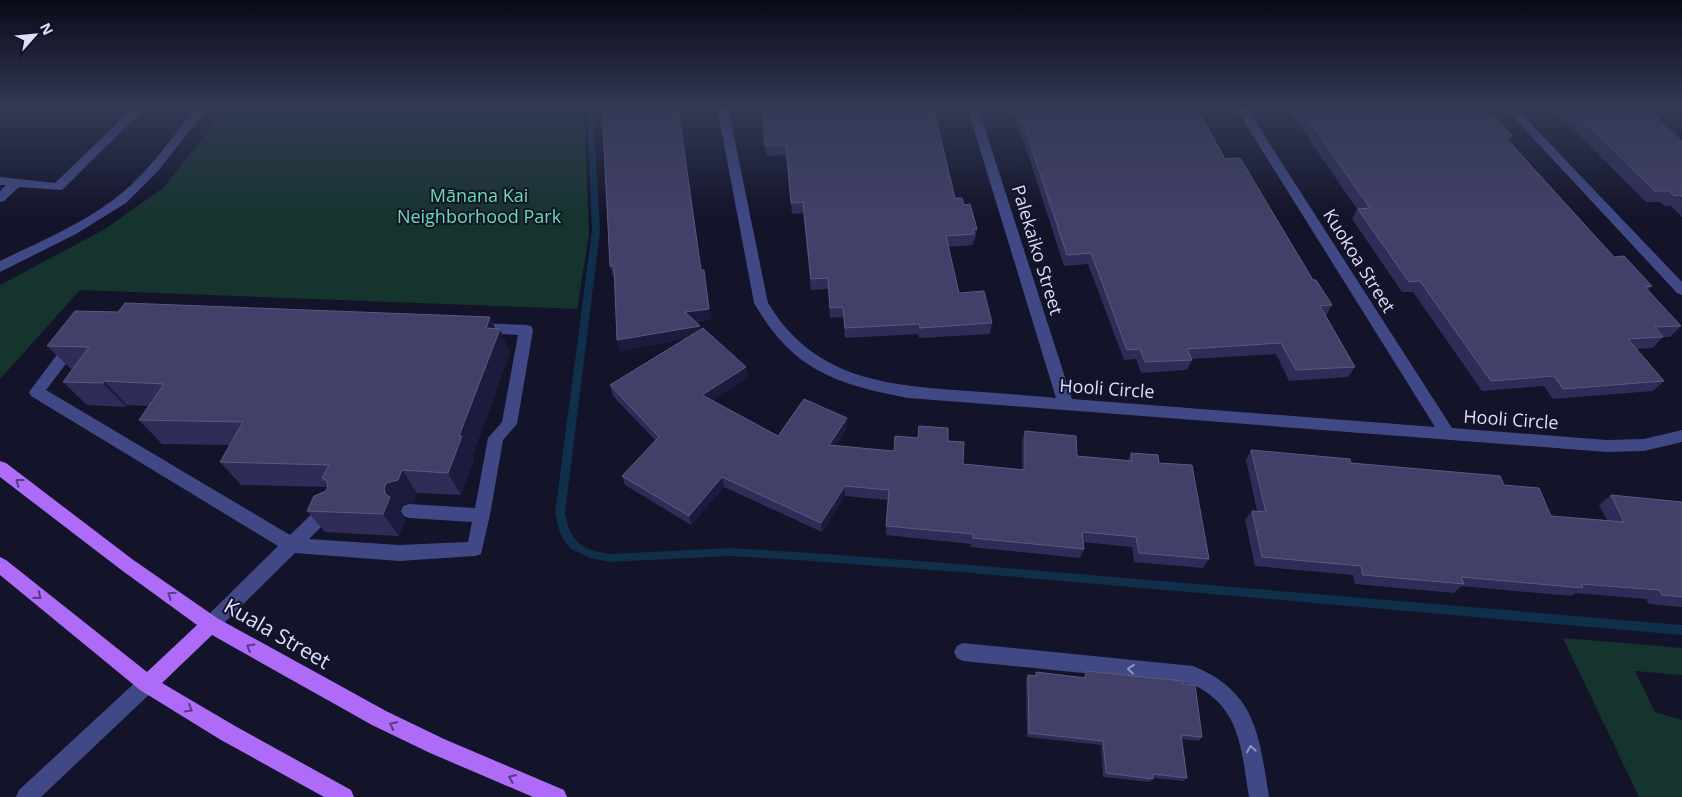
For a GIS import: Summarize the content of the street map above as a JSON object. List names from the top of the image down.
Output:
{
  "streets": {
    "main road": ["Kuala Street"],
    "street": ["Palekaiko Street", "Kuokoa Street", "Hooli Circle"]
  },
  "crossings": [
    ["Palekaiko Street", "Hooli Circle"],
    ["Kuokoa Street", "Hooli Circle"]
  ],
  "parks": ["Mānana Kai Neighborhood Park"],
  "north": "top right"
}
